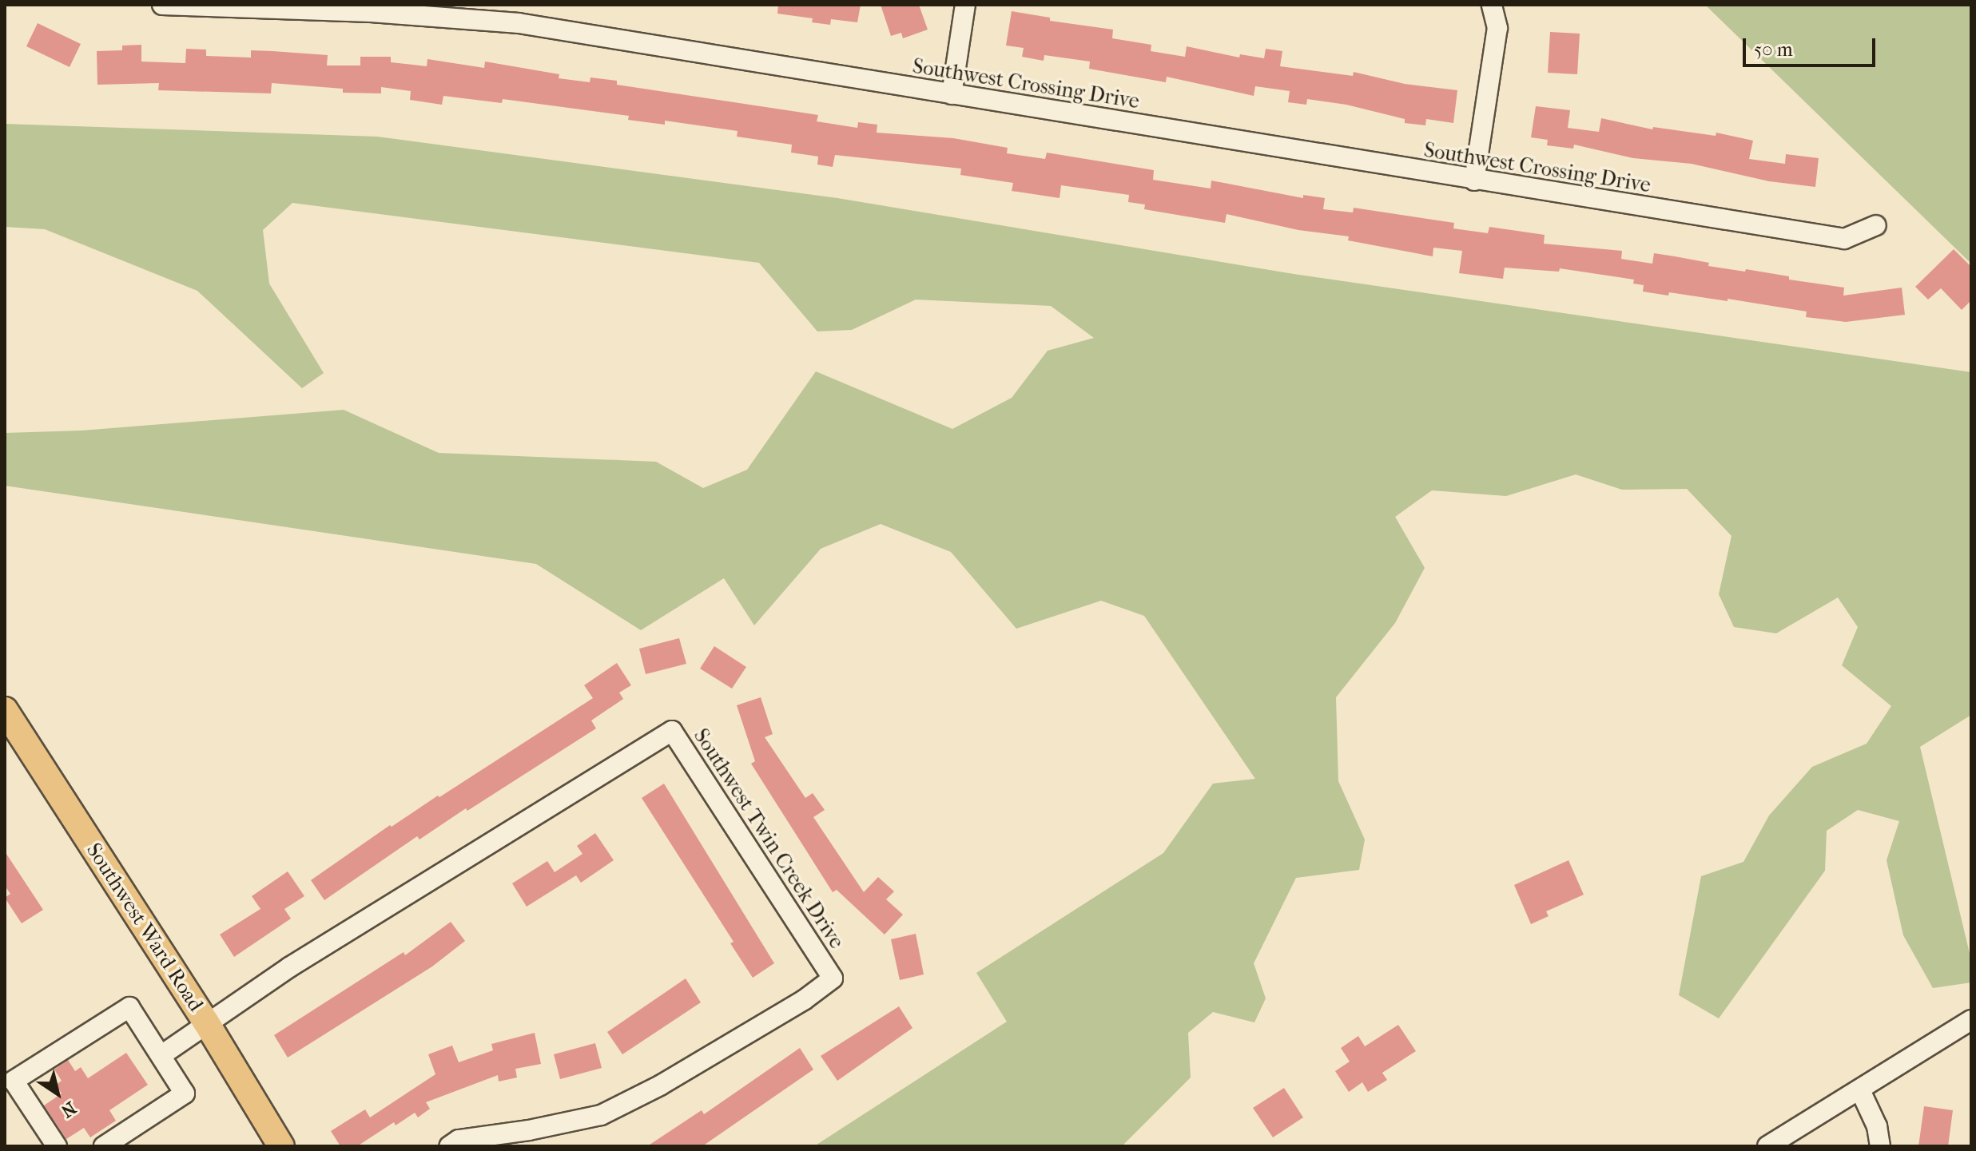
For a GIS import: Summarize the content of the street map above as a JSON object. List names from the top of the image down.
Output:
{
  "streets": {
    "main road": ["Southwest Ward Road"],
    "street": ["Southwest Crossing Drive", "Southwest Twin Creek Drive"]
  },
  "crossings": [
    ["Southwest Twin Creek Drive", "Southwest Ward Road"]
  ],
  "scale_bar": "50 m",
  "north": "bottom right"
}
